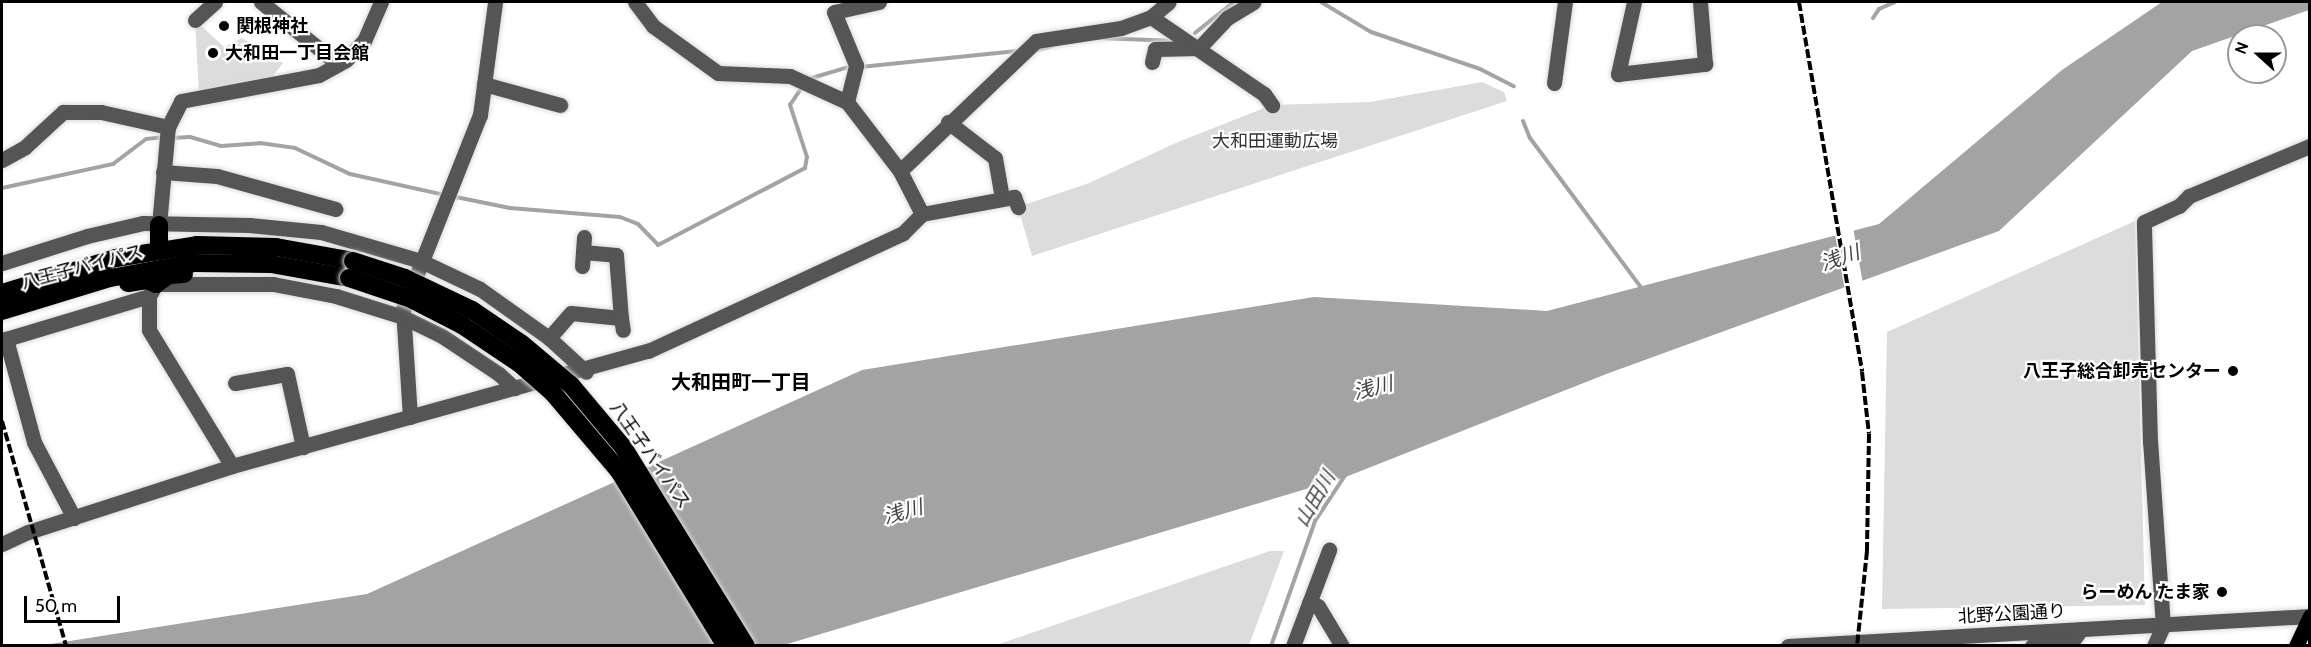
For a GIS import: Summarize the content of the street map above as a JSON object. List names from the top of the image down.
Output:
{
  "streets": {
    "highway": ["八王子バイパス"],
    "street": ["北野公園通り"]
  },
  "districts": ["大和田町一丁目"],
  "water": ["浅川", "山田川"],
  "parks": ["大和田運動広場"],
  "places": [
    "関根神社",
    "大和田一丁目会館",
    "八王子総合卸売センター",
    "らーめん たま家"
  ],
  "scale_bar": "50 m",
  "north": "left"
}
